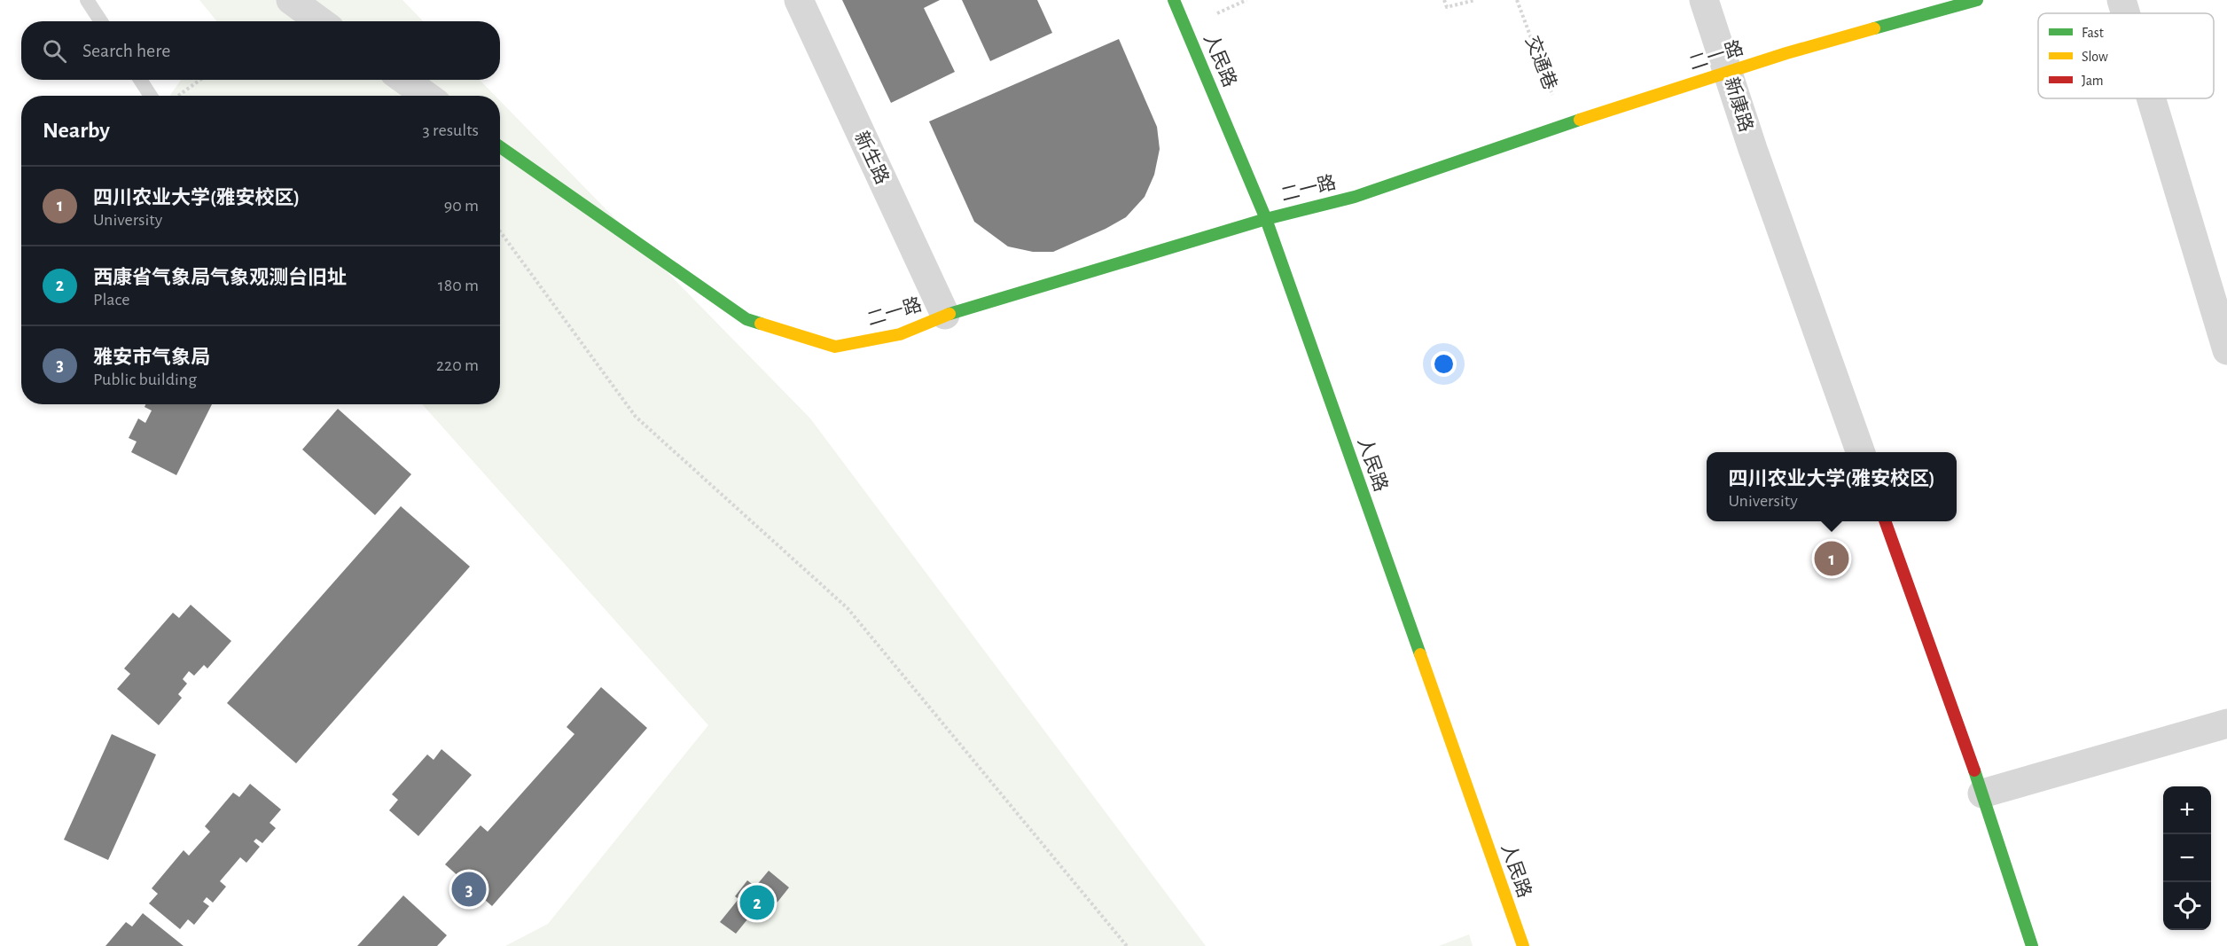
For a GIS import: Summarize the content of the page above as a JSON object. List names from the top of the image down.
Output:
{
  "streets": {
    "street": [
      "二一路",
      "人民路",
      "新康路",
      "新生路"
    ],
    "path": ["交通巷"]
  },
  "crossings": [
    ["二一路", "人民路"],
    ["二一路", "交通巷"],
    ["二一路", "新康路"],
    ["二一路", "新生路"]
  ],
  "legend": ["Fast", "Slow", "Jam"],
  "page": {
    "search": "Search here",
    "heading": ["Nearby", "3 results"],
    "list": [
      {
        "mark": "1",
        "name": "四川农业大学(雅安校区)",
        "note": "University",
        "value": "90 m"
      },
      {
        "mark": "2",
        "name": "西康省气象局气象观测台旧址",
        "note": "Place",
        "value": "180 m"
      },
      {
        "mark": "3",
        "name": "雅安市气象局",
        "note": "Public building",
        "value": "220 m"
      }
    ],
    "popup": ["四川农业大学(雅安校区)", "University"],
    "pins": ["1", "3", "2"],
    "map_buttons": ["+", "−"]
  }
}
